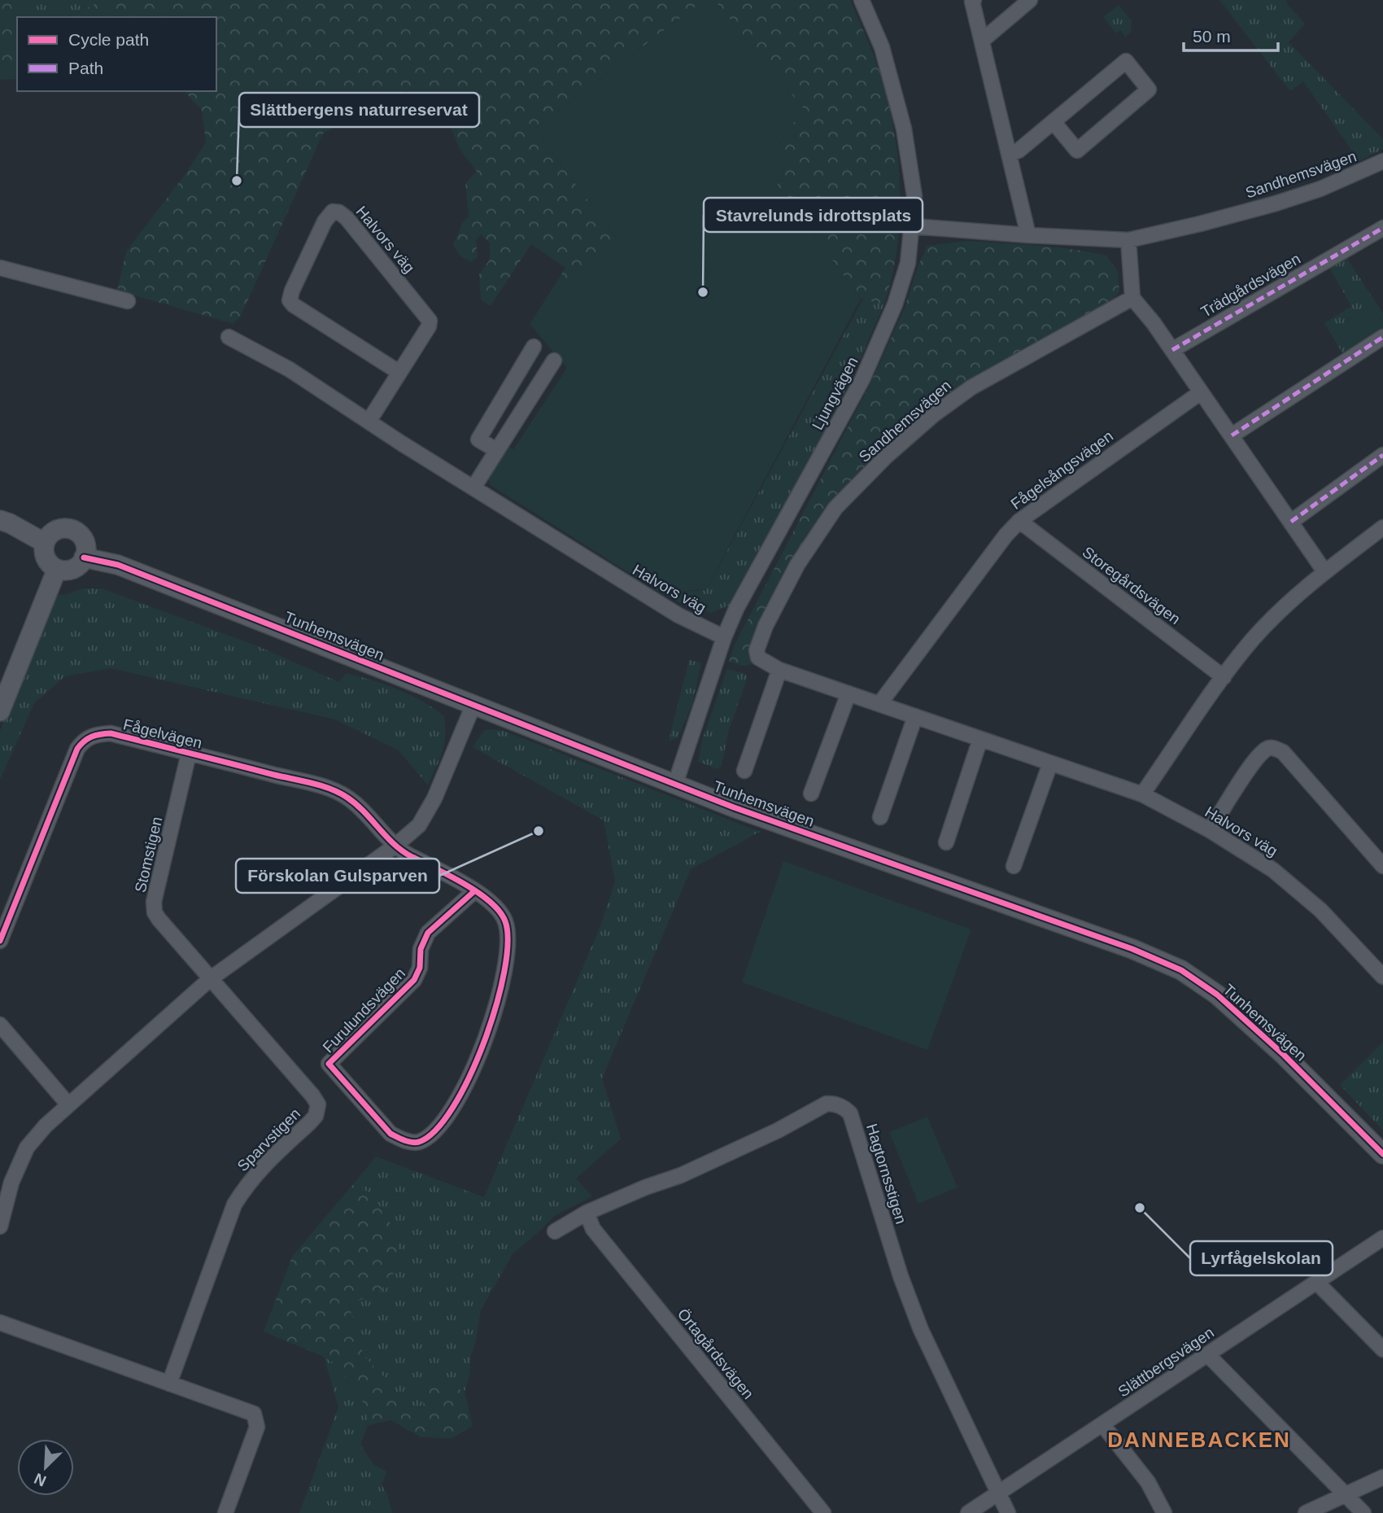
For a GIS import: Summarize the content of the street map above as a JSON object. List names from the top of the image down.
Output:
{
  "streets": {
    "street": [
      "Sandhemsvägen",
      "Halvors väg",
      "Trädgårdsvägen",
      "Ljungvägen",
      "Fågelsångsvägen",
      "Storegårdsvägen",
      "Tunhemsvägen",
      "Fågelvägen",
      "Stomstigen",
      "Furulundsvägen",
      "Sparvstigen",
      "Hagtornsstigen",
      "Örtagårdsvägen",
      "Slättbergsvägen"
    ]
  },
  "crossings": [
    ["Sandhemsvägen", "Halvors väg"],
    ["Sandhemsvägen", "Ljungvägen"],
    ["Halvors väg", "Ljungvägen"],
    ["Halvors väg", "Fågelsångsvägen"],
    ["Ljungvägen", "Tunhemsvägen"],
    ["Fågelsångsvägen", "Storegårdsvägen"],
    ["Fågelvägen", "Stomstigen"],
    ["Fågelvägen", "Furulundsvägen"],
    ["Stomstigen", "Sparvstigen"],
    ["Hagtornsstigen", "Örtagårdsvägen"],
    ["Hagtornsstigen", "Slättbergsvägen"]
  ],
  "districts": ["DANNEBACKEN"],
  "places": [
    "Slättbergens naturreservat",
    "Stavrelunds idrottsplats",
    "Förskolan Gulsparven",
    "Lyrfågelskolan"
  ],
  "legend": ["Cycle path", "Path"],
  "scale_bar": "50 m",
  "north": "bottom left"
}
